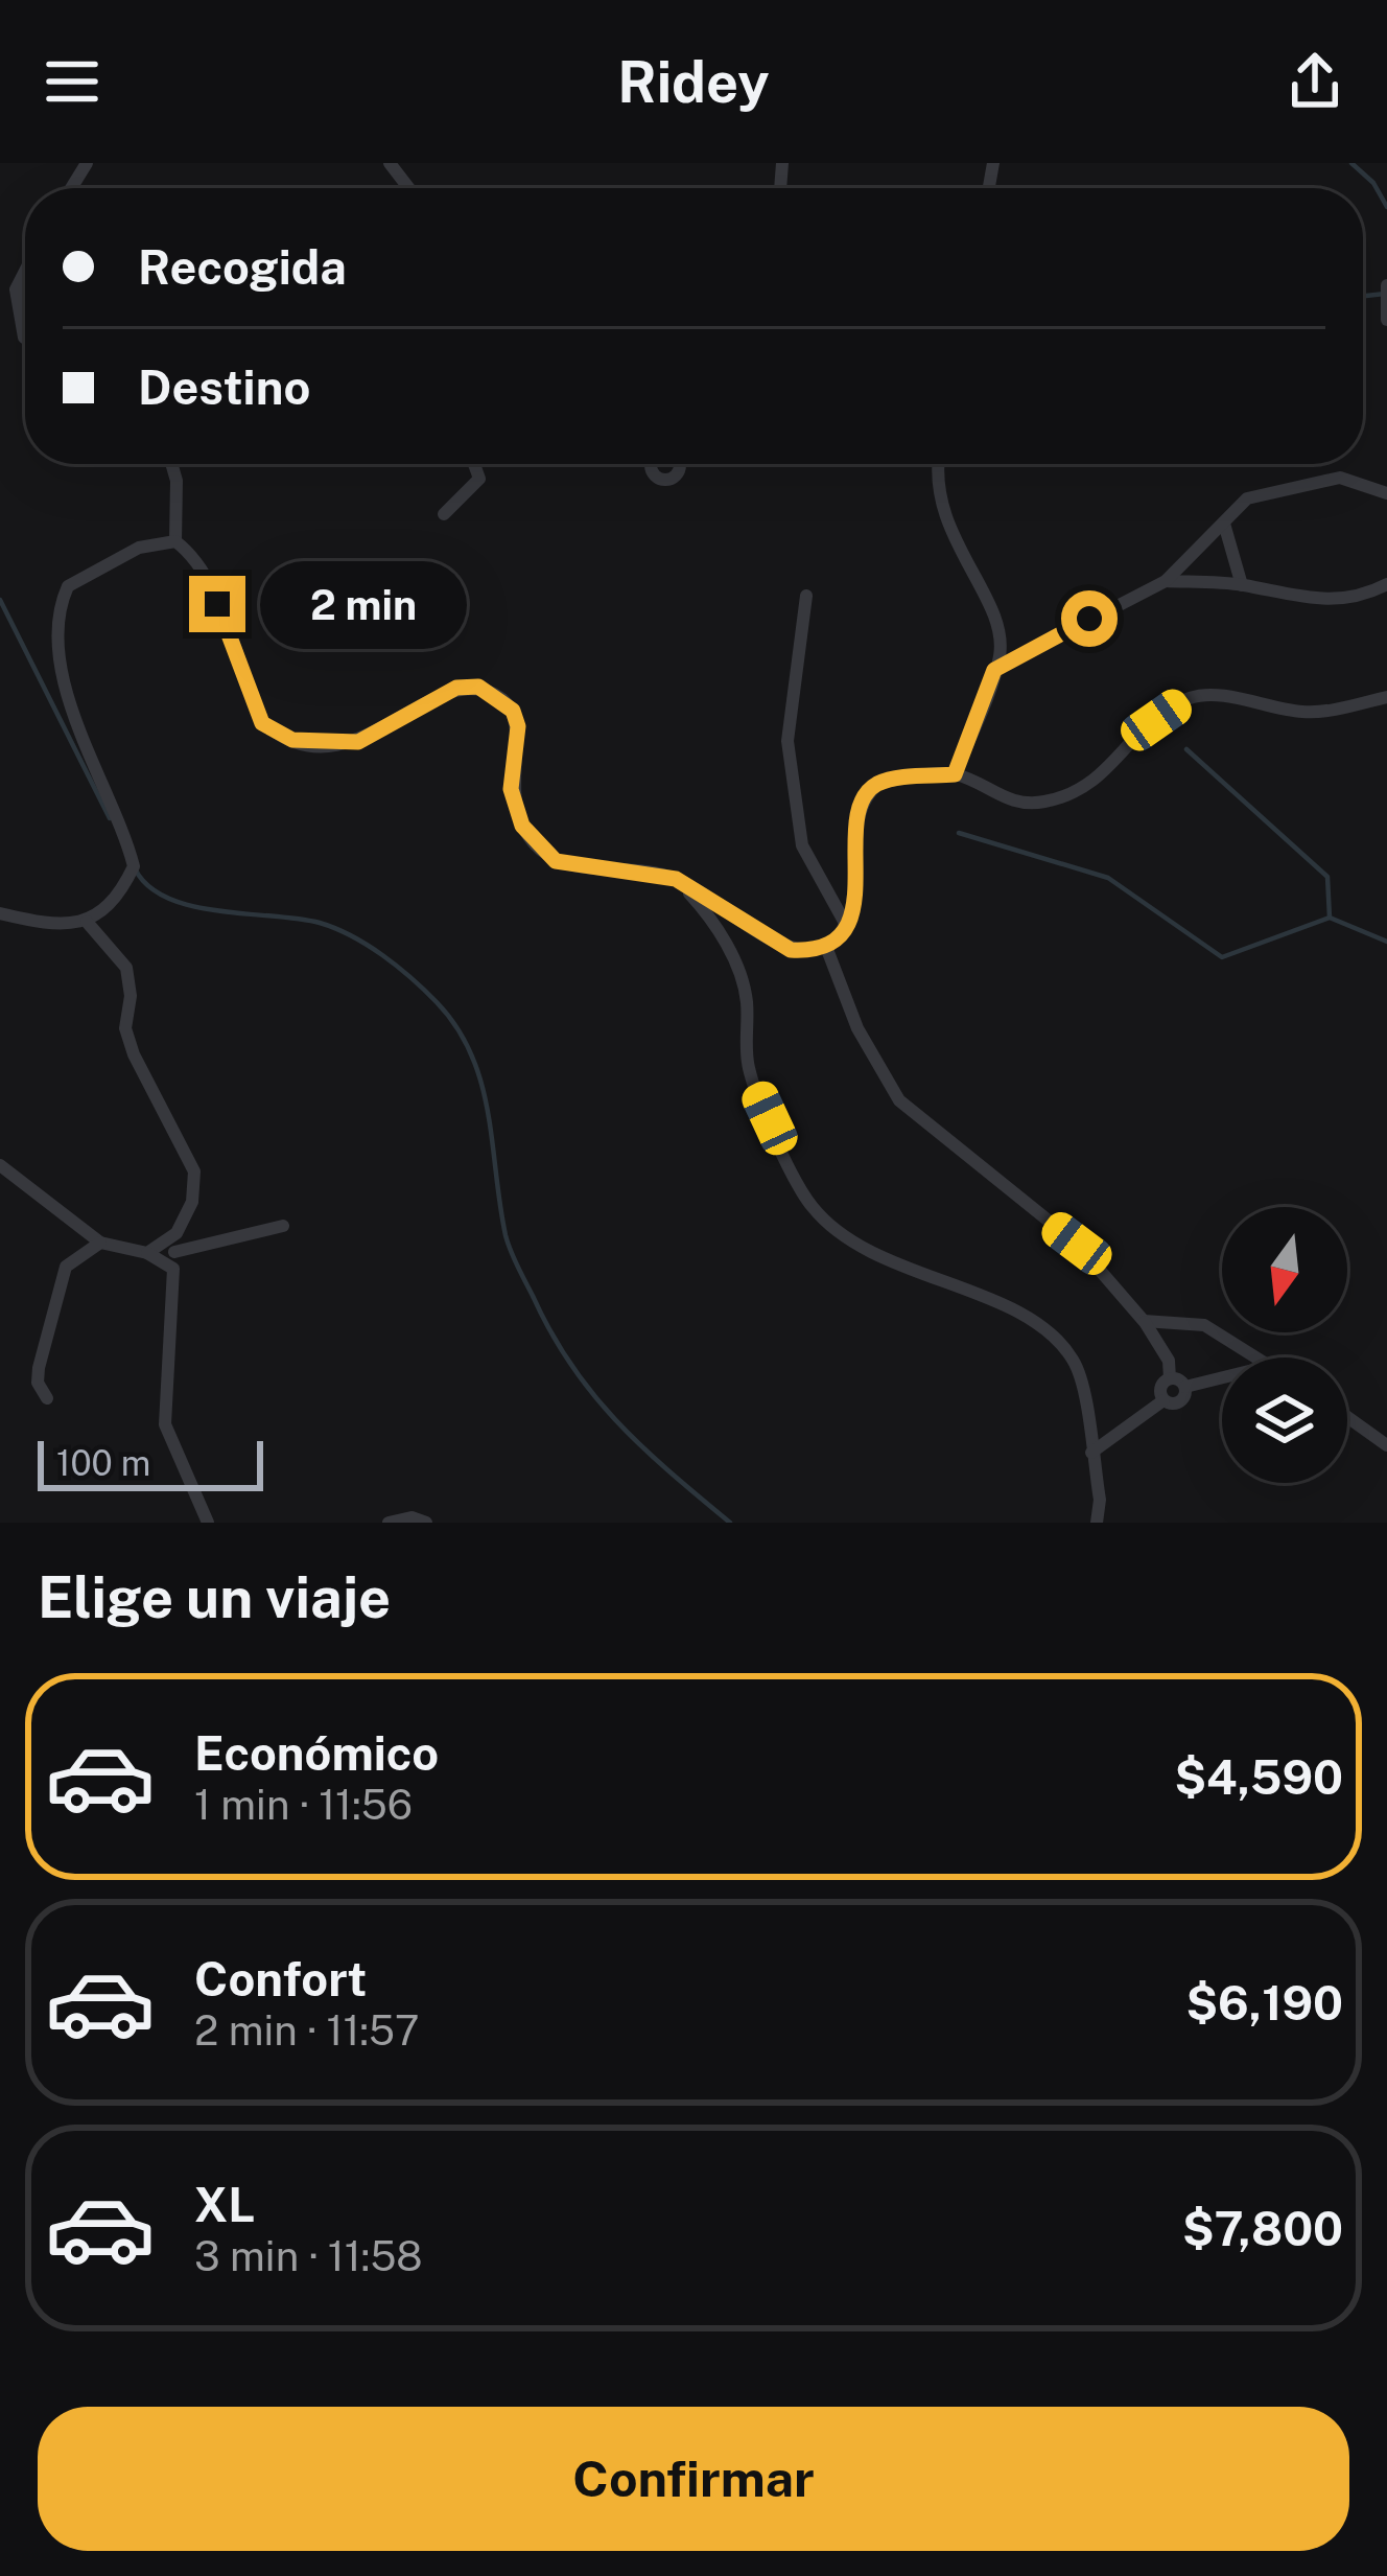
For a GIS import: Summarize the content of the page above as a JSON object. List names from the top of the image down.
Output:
{
  "scale_bar": "100 m",
  "north": "bottom",
  "page": {
    "header": "Ridey",
    "banner": ["Recogida", "Destino"],
    "bubble": "2 min",
    "scale": "100 m",
    "heading": "Elige un viaje",
    "list": [
      {
        "name": "Económico",
        "note": "1 min · 11:56",
        "value": "$4,590"
      },
      {
        "name": "Confort",
        "note": "2 min · 11:57",
        "value": "$6,190"
      },
      {
        "name": "XL",
        "note": "3 min · 11:58",
        "value": "$7,800"
      }
    ],
    "buttons": "Confirmar"
  }
}
